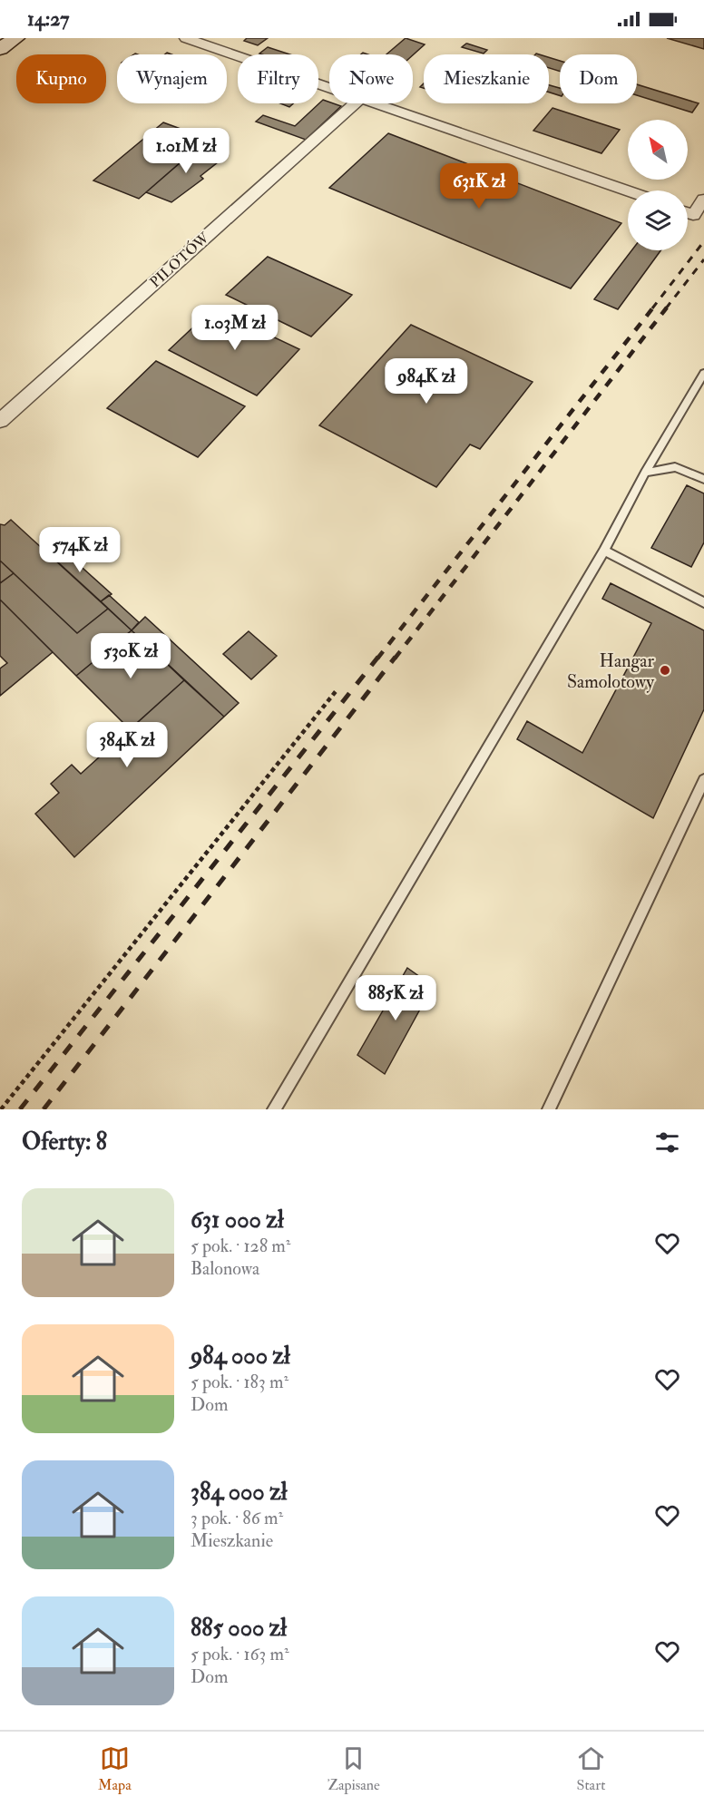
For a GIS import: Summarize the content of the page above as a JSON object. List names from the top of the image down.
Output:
{
  "streets": {
    "street": ["PILOTÓW"]
  },
  "places": ["Hangar Samolotowy"],
  "north": "top left",
  "page": {
    "status": "14:27",
    "chip": [
      "Kupno",
      "Wynajem",
      "Filtry",
      "Nowe",
      "Mieszkanie",
      "Dom"
    ],
    "price": [
      "1.01M zł",
      "631K zł",
      "1.03M zł",
      "984K zł",
      "574K zł",
      "530K zł",
      "384K zł",
      "885K zł"
    ],
    "heading": "Oferty: 8",
    "list": [
      {
        "name": "631 000 zł",
        "note": "5 pok. · 128 m² · Balonowa"
      },
      {
        "name": "984 000 zł",
        "note": "5 pok. · 183 m² · Dom"
      },
      {
        "name": "384 000 zł",
        "note": "3 pok. · 86 m² · Mieszkanie"
      },
      {
        "name": "885 000 zł",
        "note": "5 pok. · 163 m² · Dom"
      }
    ],
    "tabs": ["Mapa", "Zapisane", "Start"]
  }
}
